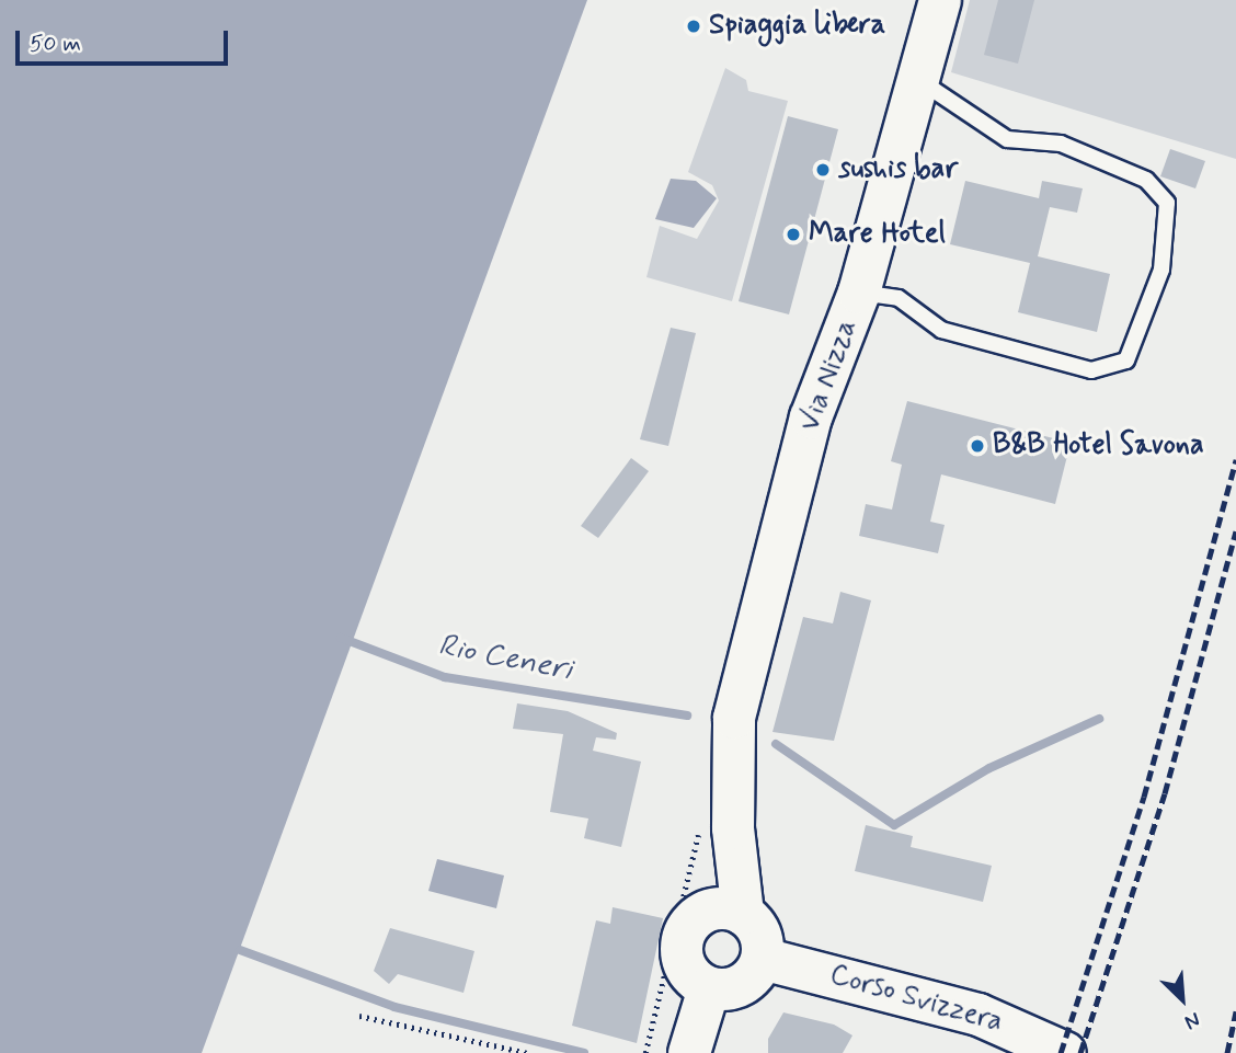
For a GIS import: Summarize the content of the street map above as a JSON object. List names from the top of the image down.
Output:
{
  "streets": {
    "main road": ["Via Nizza", "Corso Svizzera"]
  },
  "water": ["Rio Ceneri"],
  "places": [
    "Spiaggia libera",
    "sushis bar",
    "Mare Hotel",
    "B&B Hotel Savona"
  ],
  "scale_bar": "50 m",
  "north": "bottom right"
}
